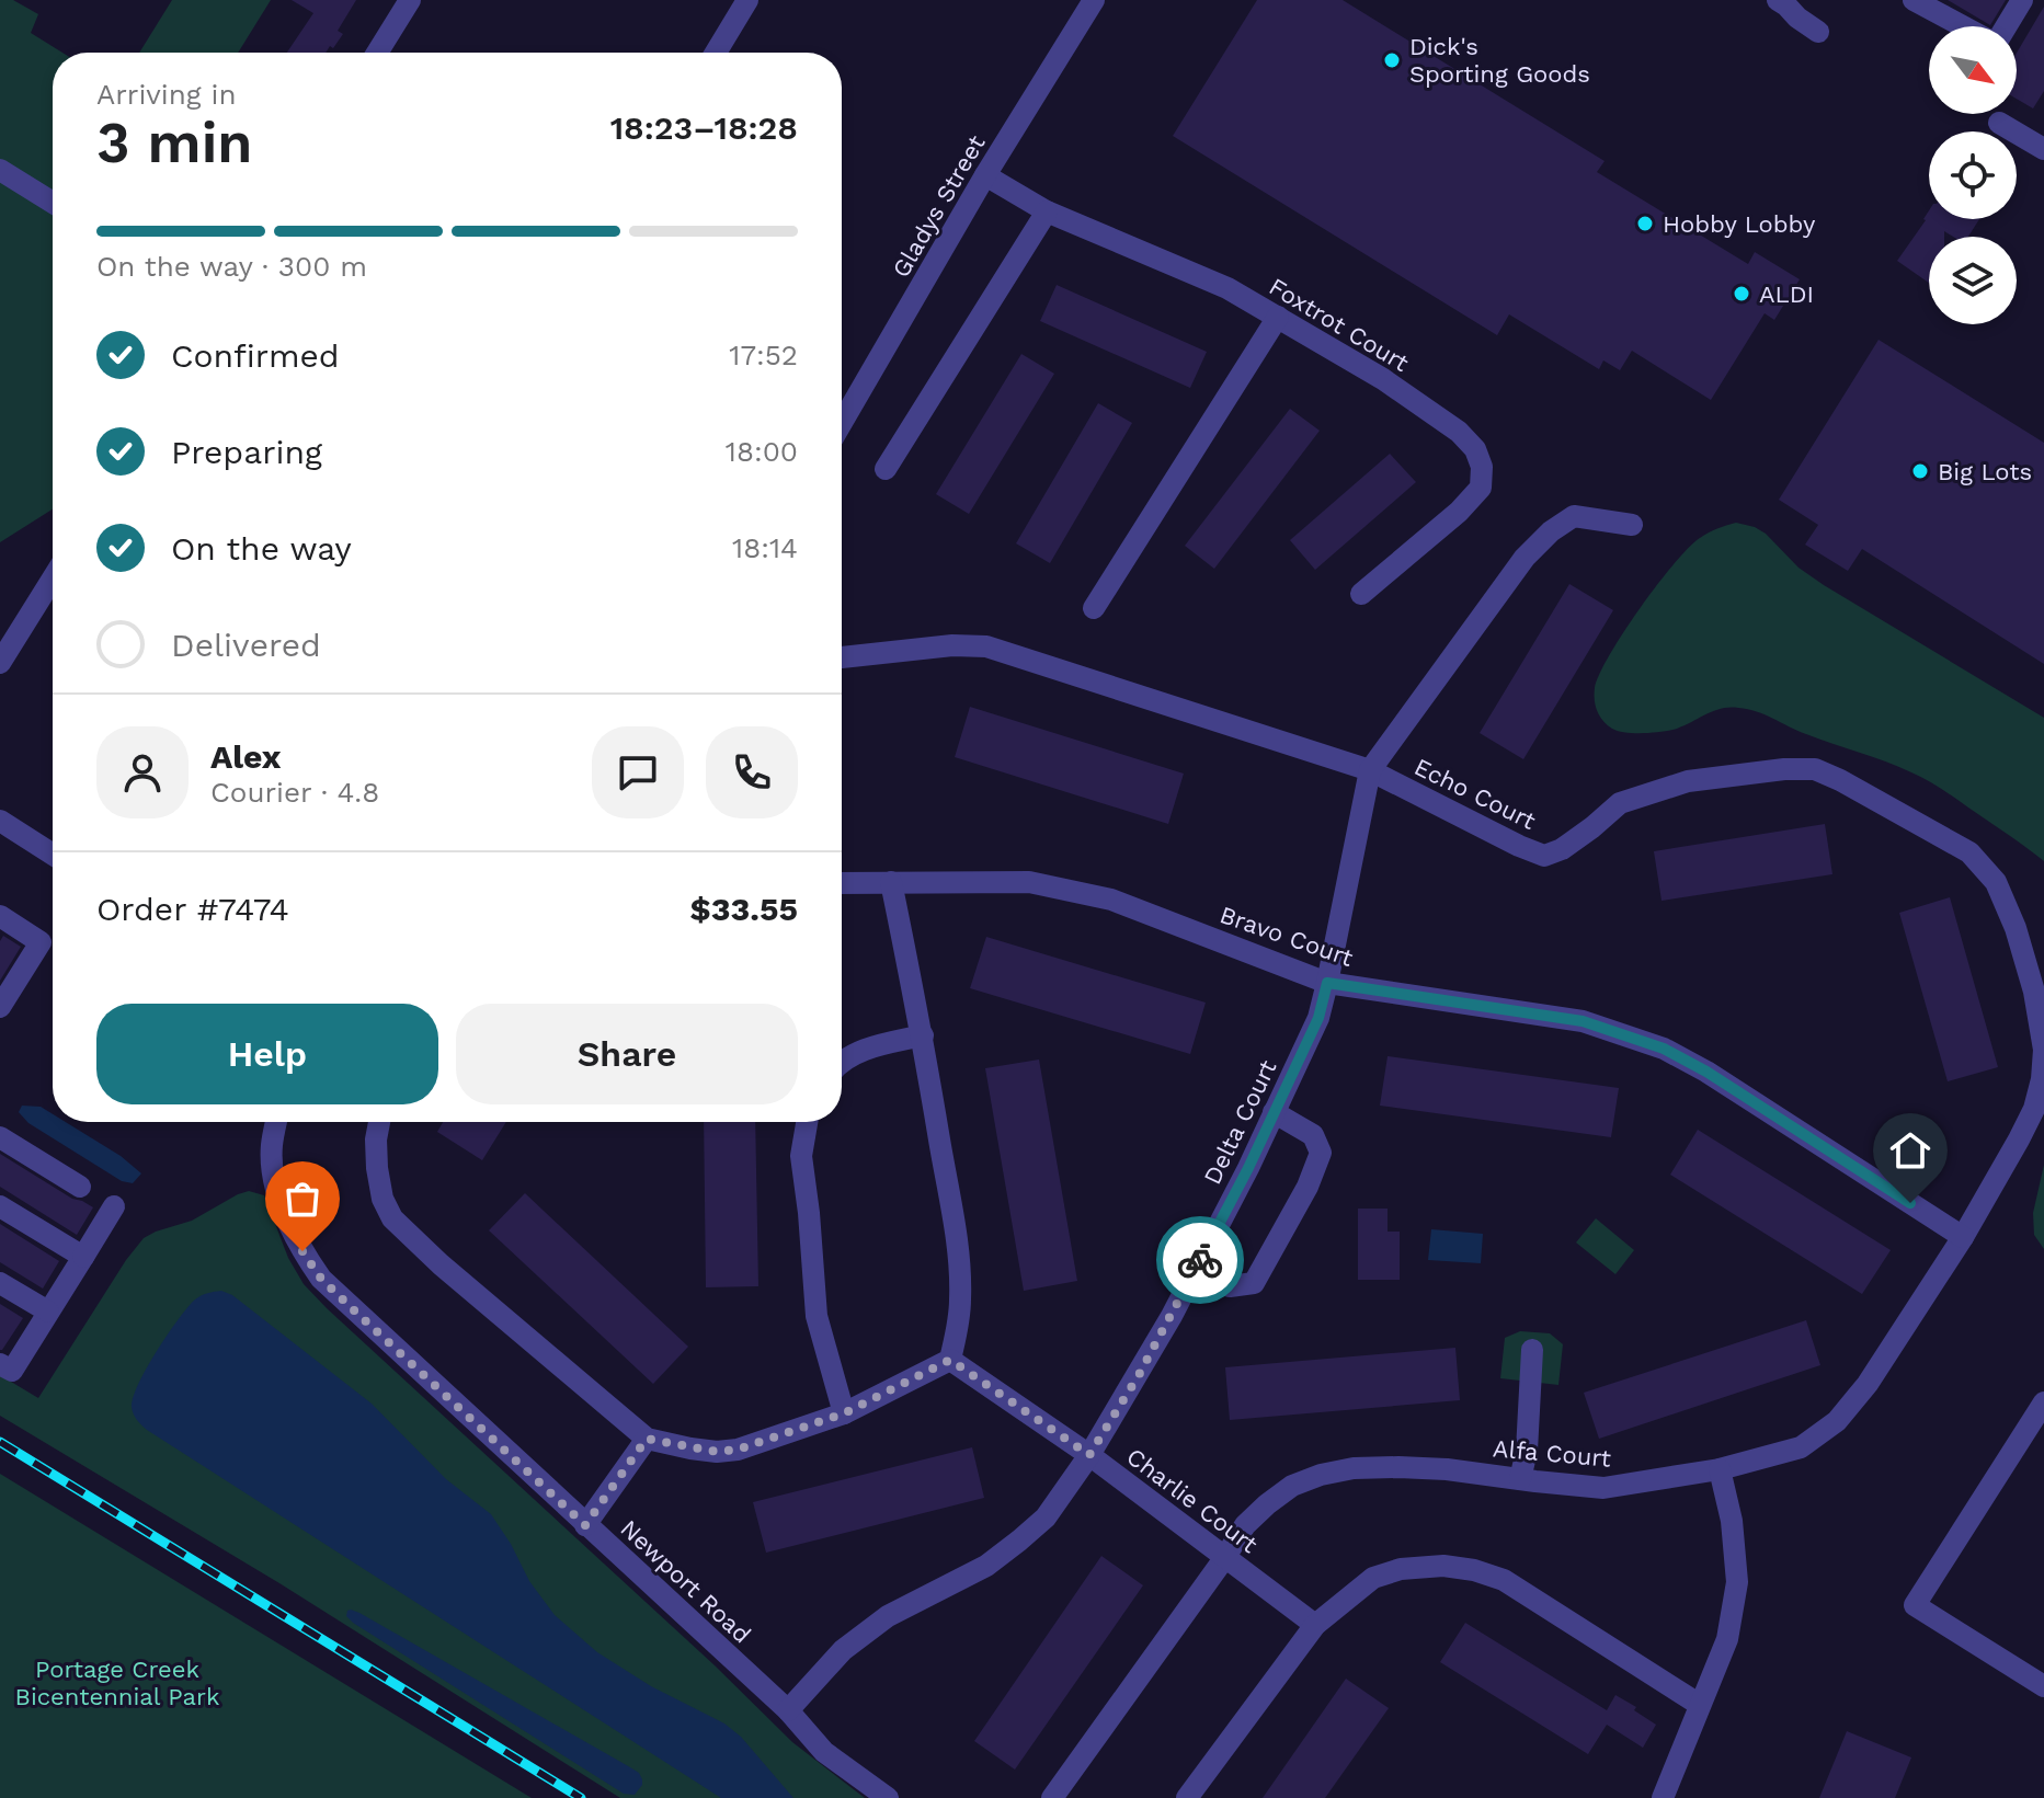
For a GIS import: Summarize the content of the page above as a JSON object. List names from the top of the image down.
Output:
{
  "streets": {
    "street": [
      "Gladys Street",
      "Foxtrot Court",
      "Echo Court",
      "Bravo Court",
      "Delta Court",
      "Alfa Court",
      "Charlie Court",
      "Newport Road"
    ]
  },
  "crossings": [
    ["Gladys Street", "Foxtrot Court"],
    ["Echo Court", "Bravo Court"],
    ["Echo Court", "Delta Court"],
    ["Echo Court", "Alfa Court"],
    ["Bravo Court", "Delta Court"],
    ["Bravo Court", "Alfa Court"],
    ["Delta Court", "Charlie Court"],
    ["Delta Court", "Newport Road"],
    ["Alfa Court", "Charlie Court"]
  ],
  "parks": ["Portage Creek Bicentennial Park"],
  "places": [
    "Dick's Sporting Goods",
    "Hobby Lobby",
    "ALDI",
    "Big Lots"
  ],
  "north": "bottom right",
  "page": {
    "heading": ["3 min", "Arriving in", "18:23–18:28"],
    "panel": [
      "Alex",
      "Courier · 4.8",
      "Order #7474",
      "$33.55"
    ],
    "bar": "On the way · 300 m",
    "list": [
      ["Confirmed", "17:52"],
      ["Preparing", "18:00"],
      ["On the way", "18:14"],
      "Delivered"
    ],
    "buttons": ["Help", "Share"]
  }
}
